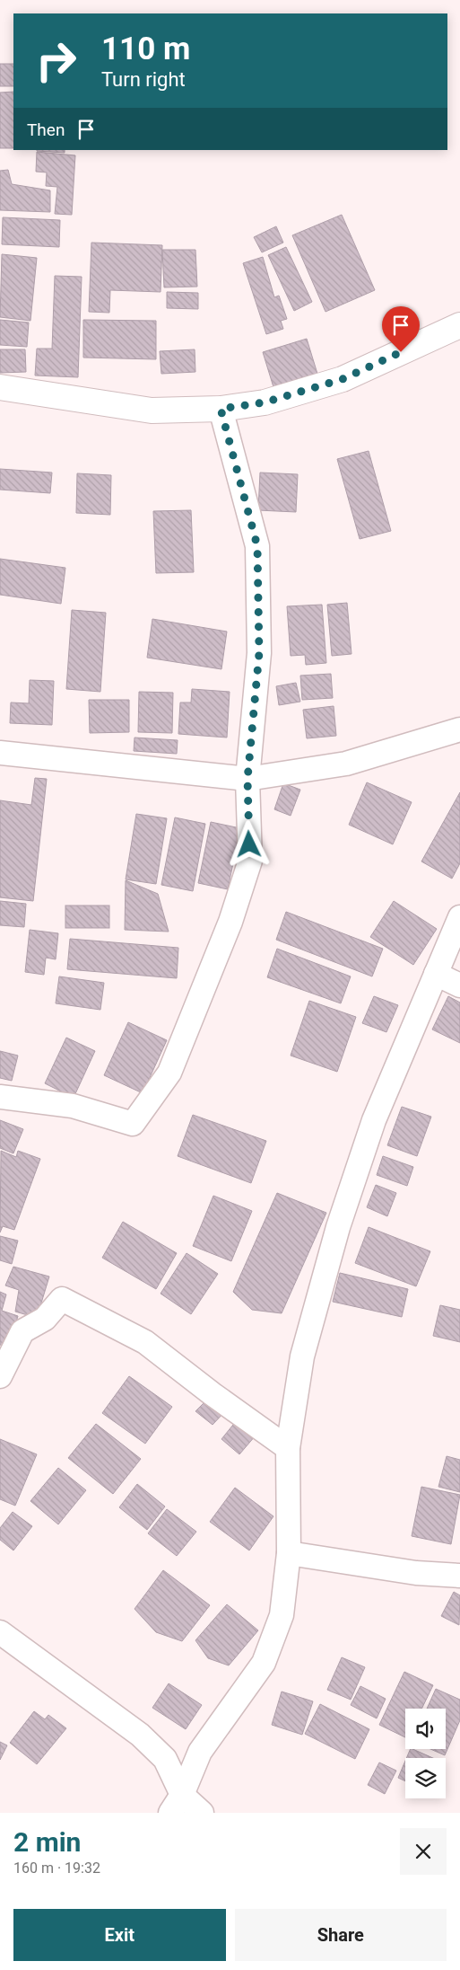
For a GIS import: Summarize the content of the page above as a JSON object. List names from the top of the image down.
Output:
{
  "page": {
    "turn": ["110 m", "Turn right"],
    "then": "Then",
    "heading": ["2 min", "160 m · 19:32"],
    "buttons": ["Exit", "Share"]
  }
}
